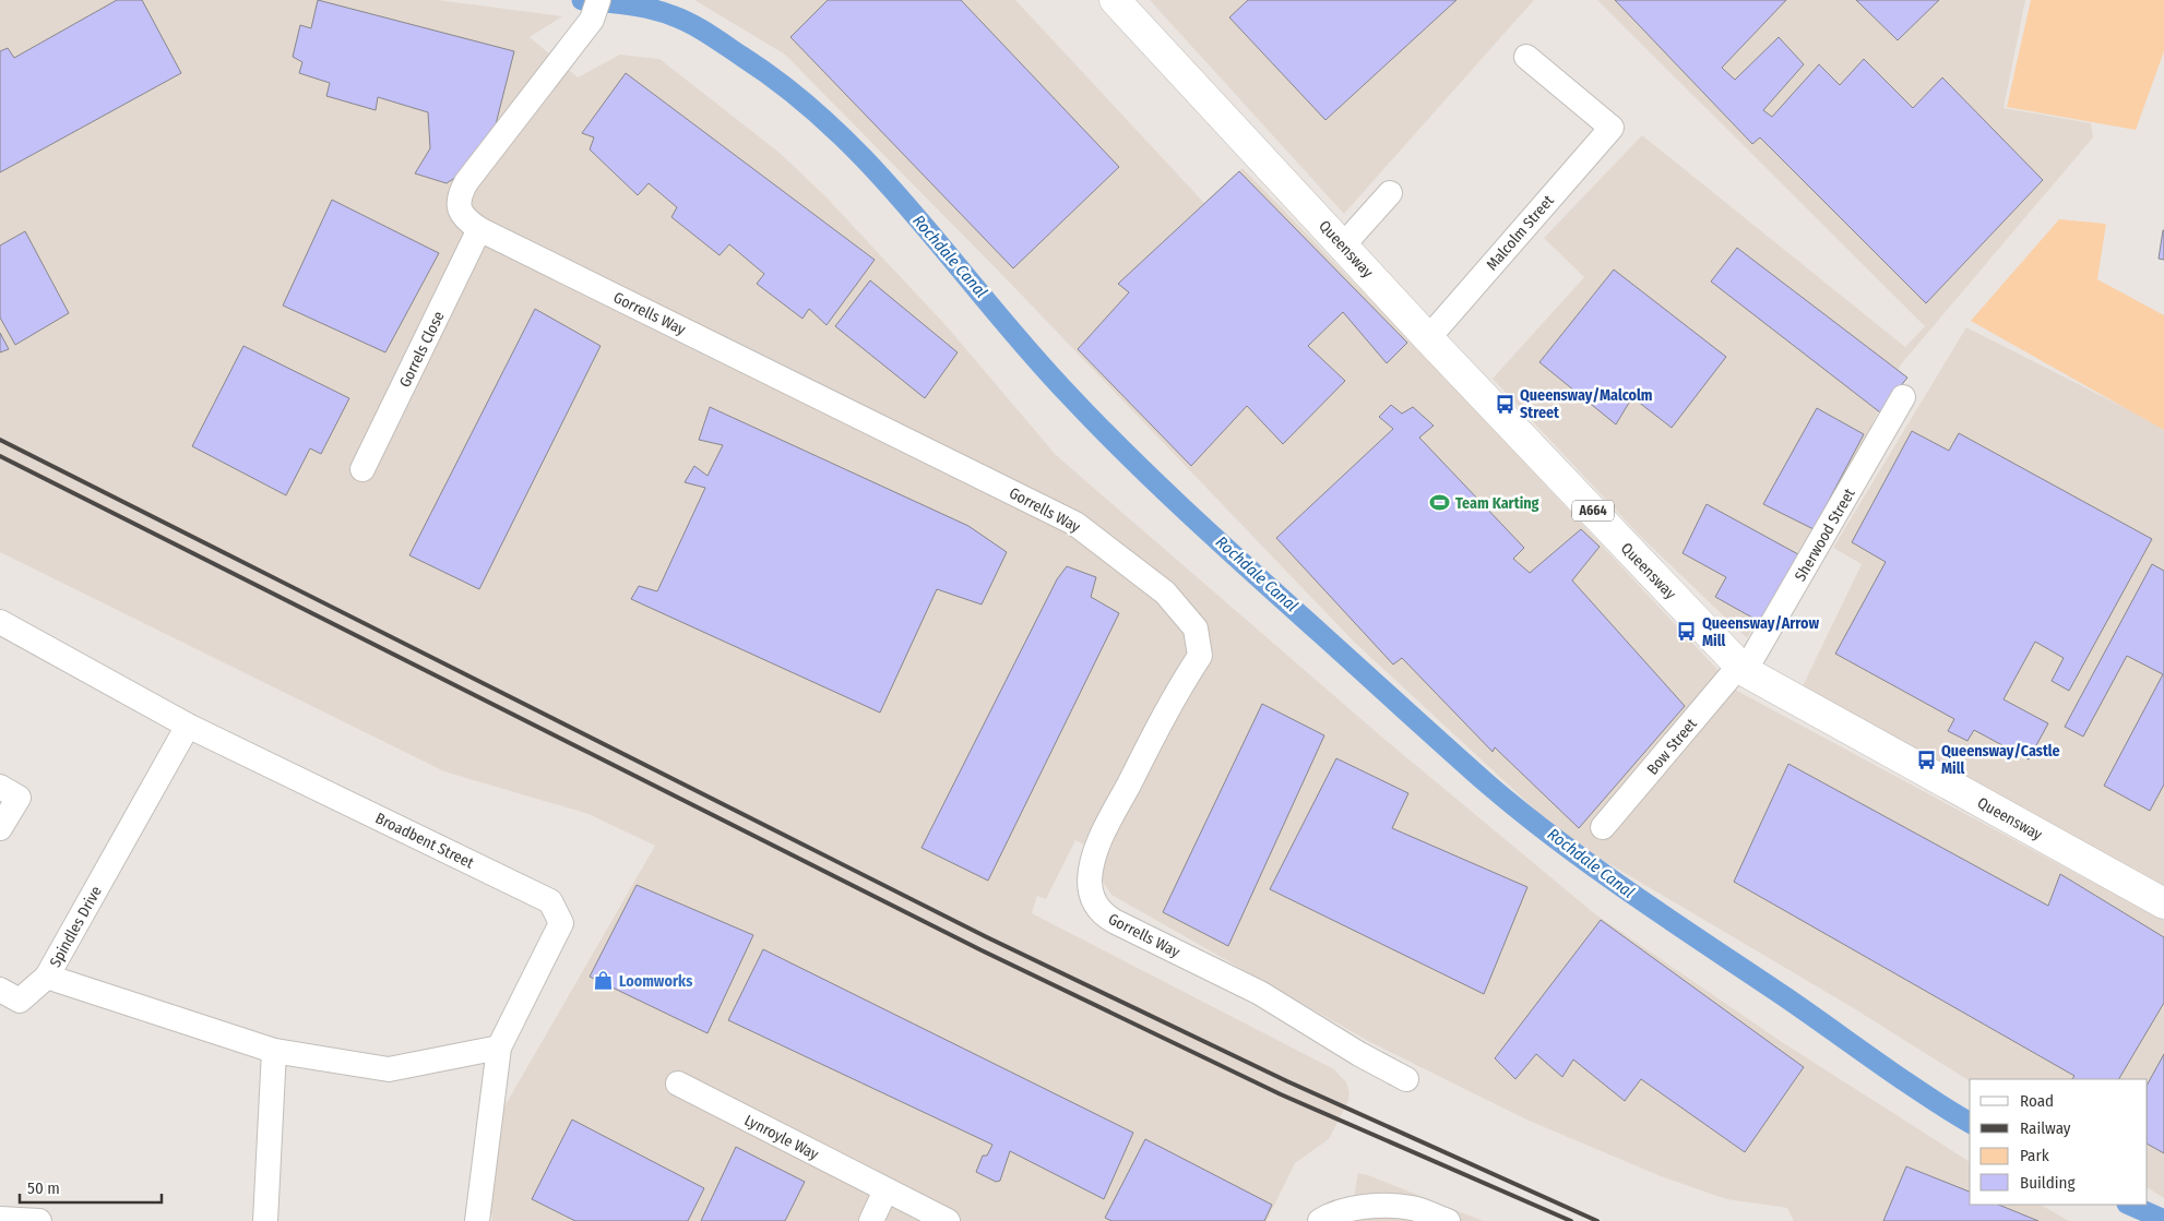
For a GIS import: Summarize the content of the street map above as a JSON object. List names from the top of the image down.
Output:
{
  "streets": {
    "main road": ["Queensway", "A664"],
    "street": [
      "Malcolm Street",
      "Gorrells Way",
      "Gorrels Close",
      "Sherwood Street",
      "Bow Street",
      "Broadbent Street",
      "Spindles Drive",
      "Lynroyle Way"
    ]
  },
  "crossings": [
    ["Malcolm Street", "Queensway"],
    ["Queensway", "Sherwood Street"],
    ["Queensway", "Bow Street"],
    ["Gorrells Way", "Gorrels Close"],
    ["Sherwood Street", "Bow Street"],
    ["Broadbent Street", "Spindles Drive"]
  ],
  "water": ["Rochdale Canal"],
  "places": {
    "bus stop": ["Queensway/Malcolm Street", "Queensway/Arrow Mill", "Queensway/Castle Mill"],
    "sports": ["Team Karting"],
    "shop": ["Loomworks"]
  },
  "legend": [
    "Road",
    "Railway",
    "Park",
    "Building"
  ],
  "scale_bar": "50 m"
}
